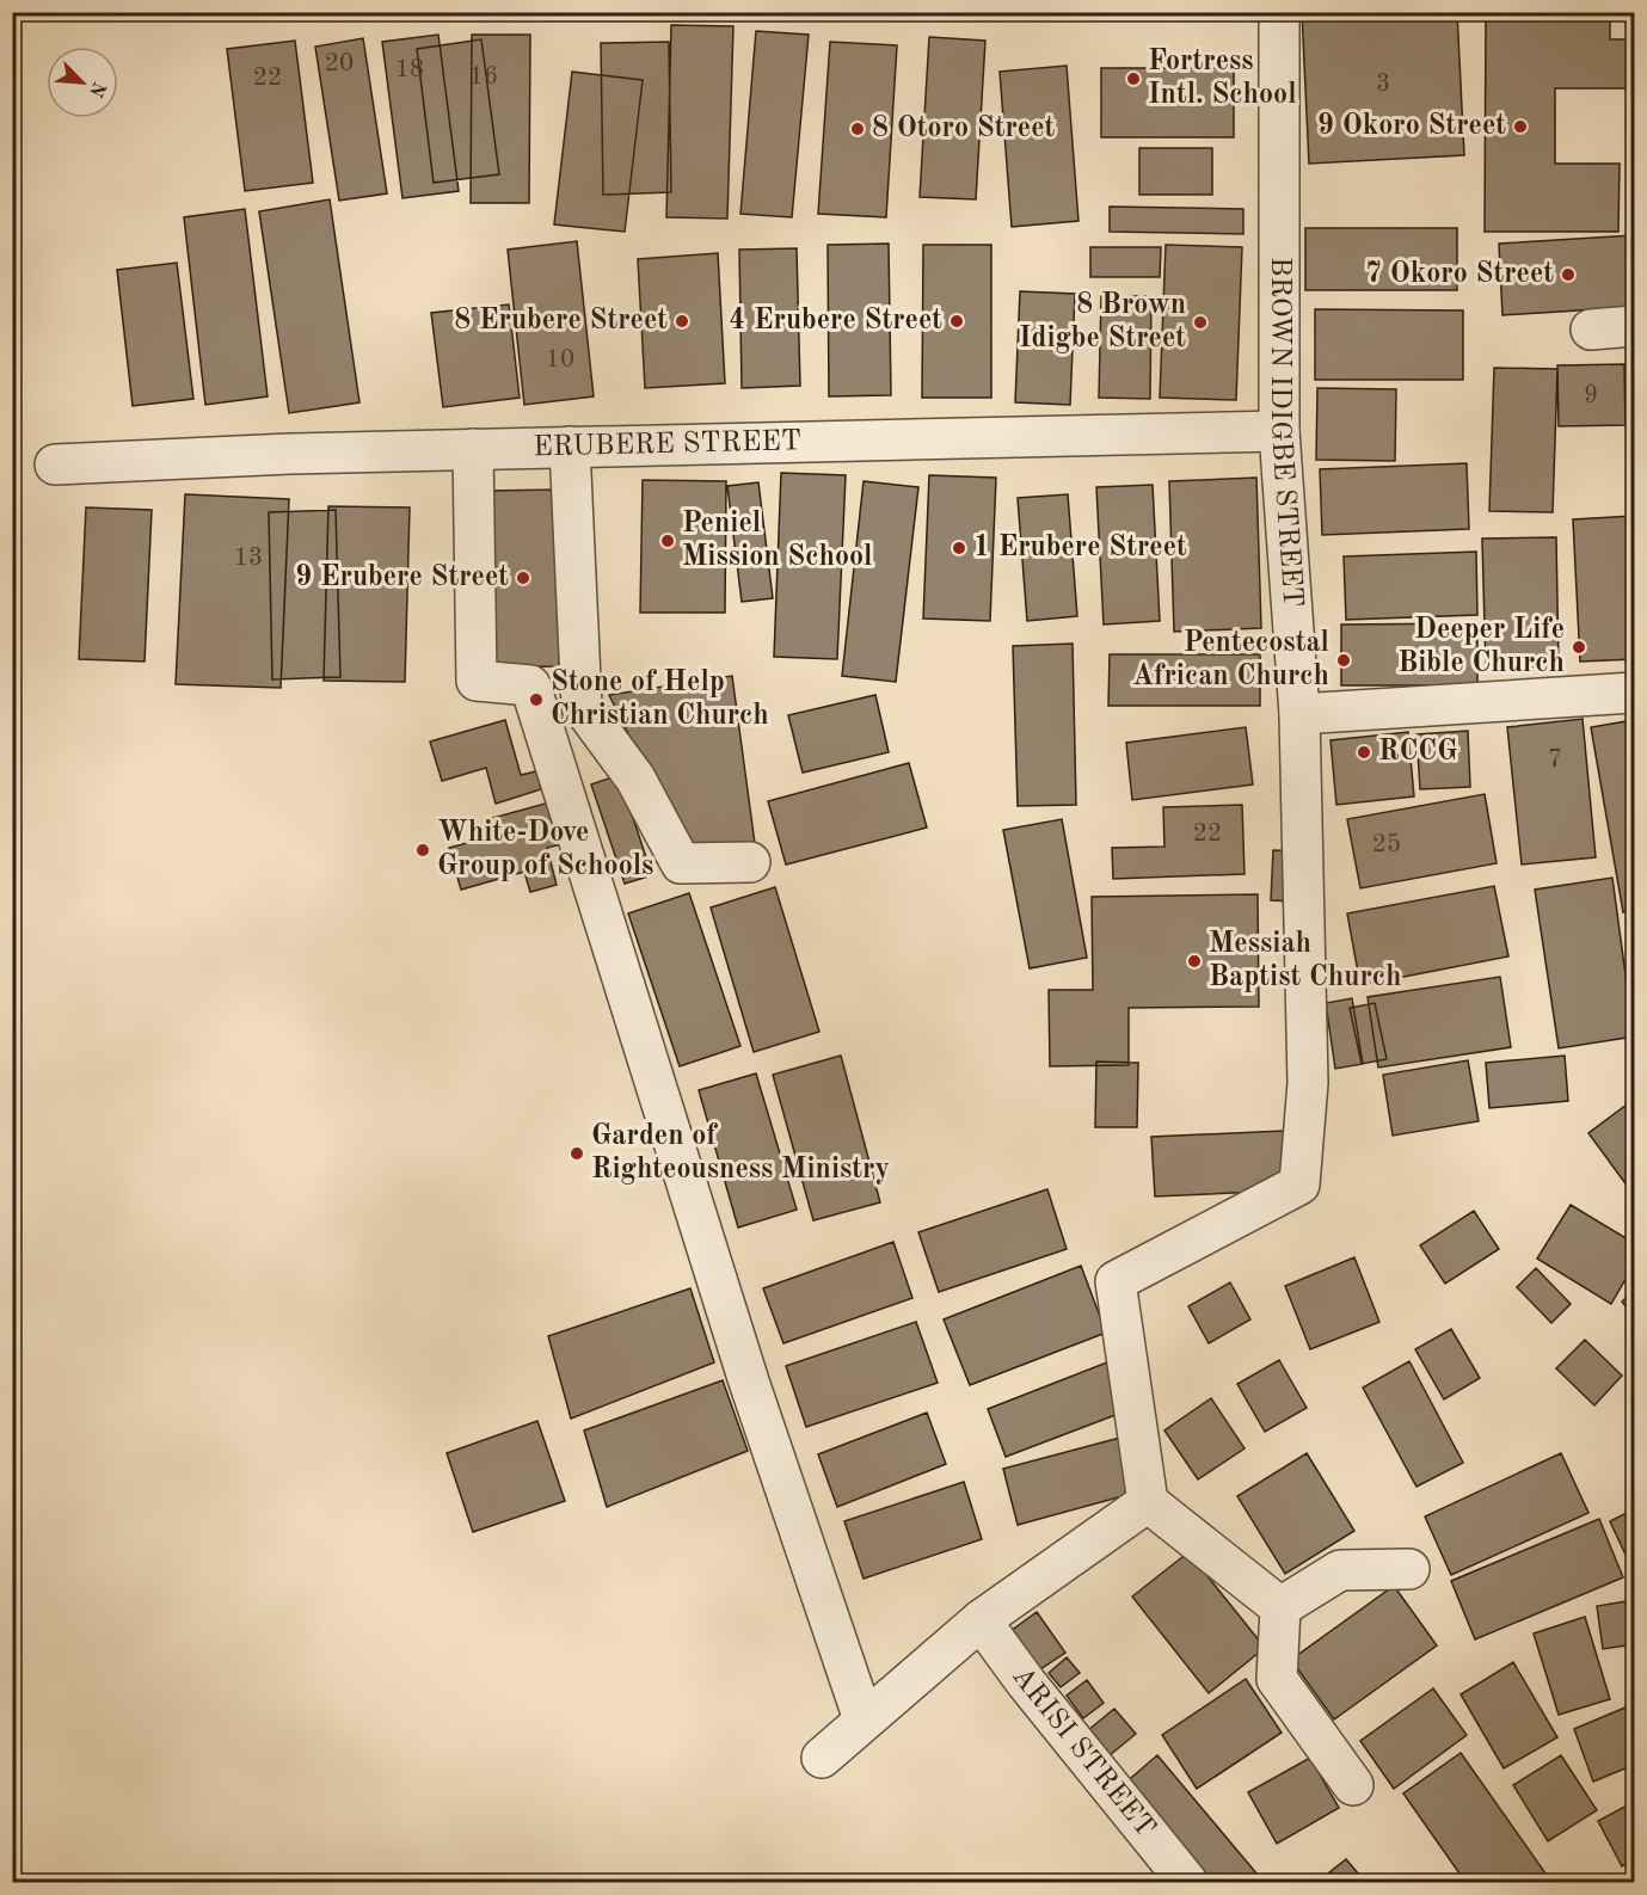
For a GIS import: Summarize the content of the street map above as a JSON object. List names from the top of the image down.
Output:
{
  "streets": {
    "street": ["BROWN IDIGBE STREET", "ERUBERE STREET", "ARISI STREET"]
  },
  "crossings": [
    ["BROWN IDIGBE STREET", "ERUBERE STREET"]
  ],
  "places": [
    "Fortress Intl. School",
    "9 Okoro Street",
    "8 Otoro Street",
    "7 Okoro Street",
    "8 Erubere Street",
    "4 Erubere Street",
    "8 Brown Idigbe Street",
    "Peniel Mission School",
    "1 Erubere Street",
    "9 Erubere Street",
    "Deeper Life Bible Church",
    "Pentecostal African Church",
    "Stone of Help Christian Church",
    "RCCG",
    "White-Dove Group of Schools",
    "Messiah Baptist Church",
    "Garden of Righteousness Ministry"
  ],
  "house_numbers": [
    "20",
    "18",
    "16",
    "22",
    "3",
    "10",
    "9",
    "13",
    "7",
    "22",
    "25"
  ],
  "north": "bottom right"
}
